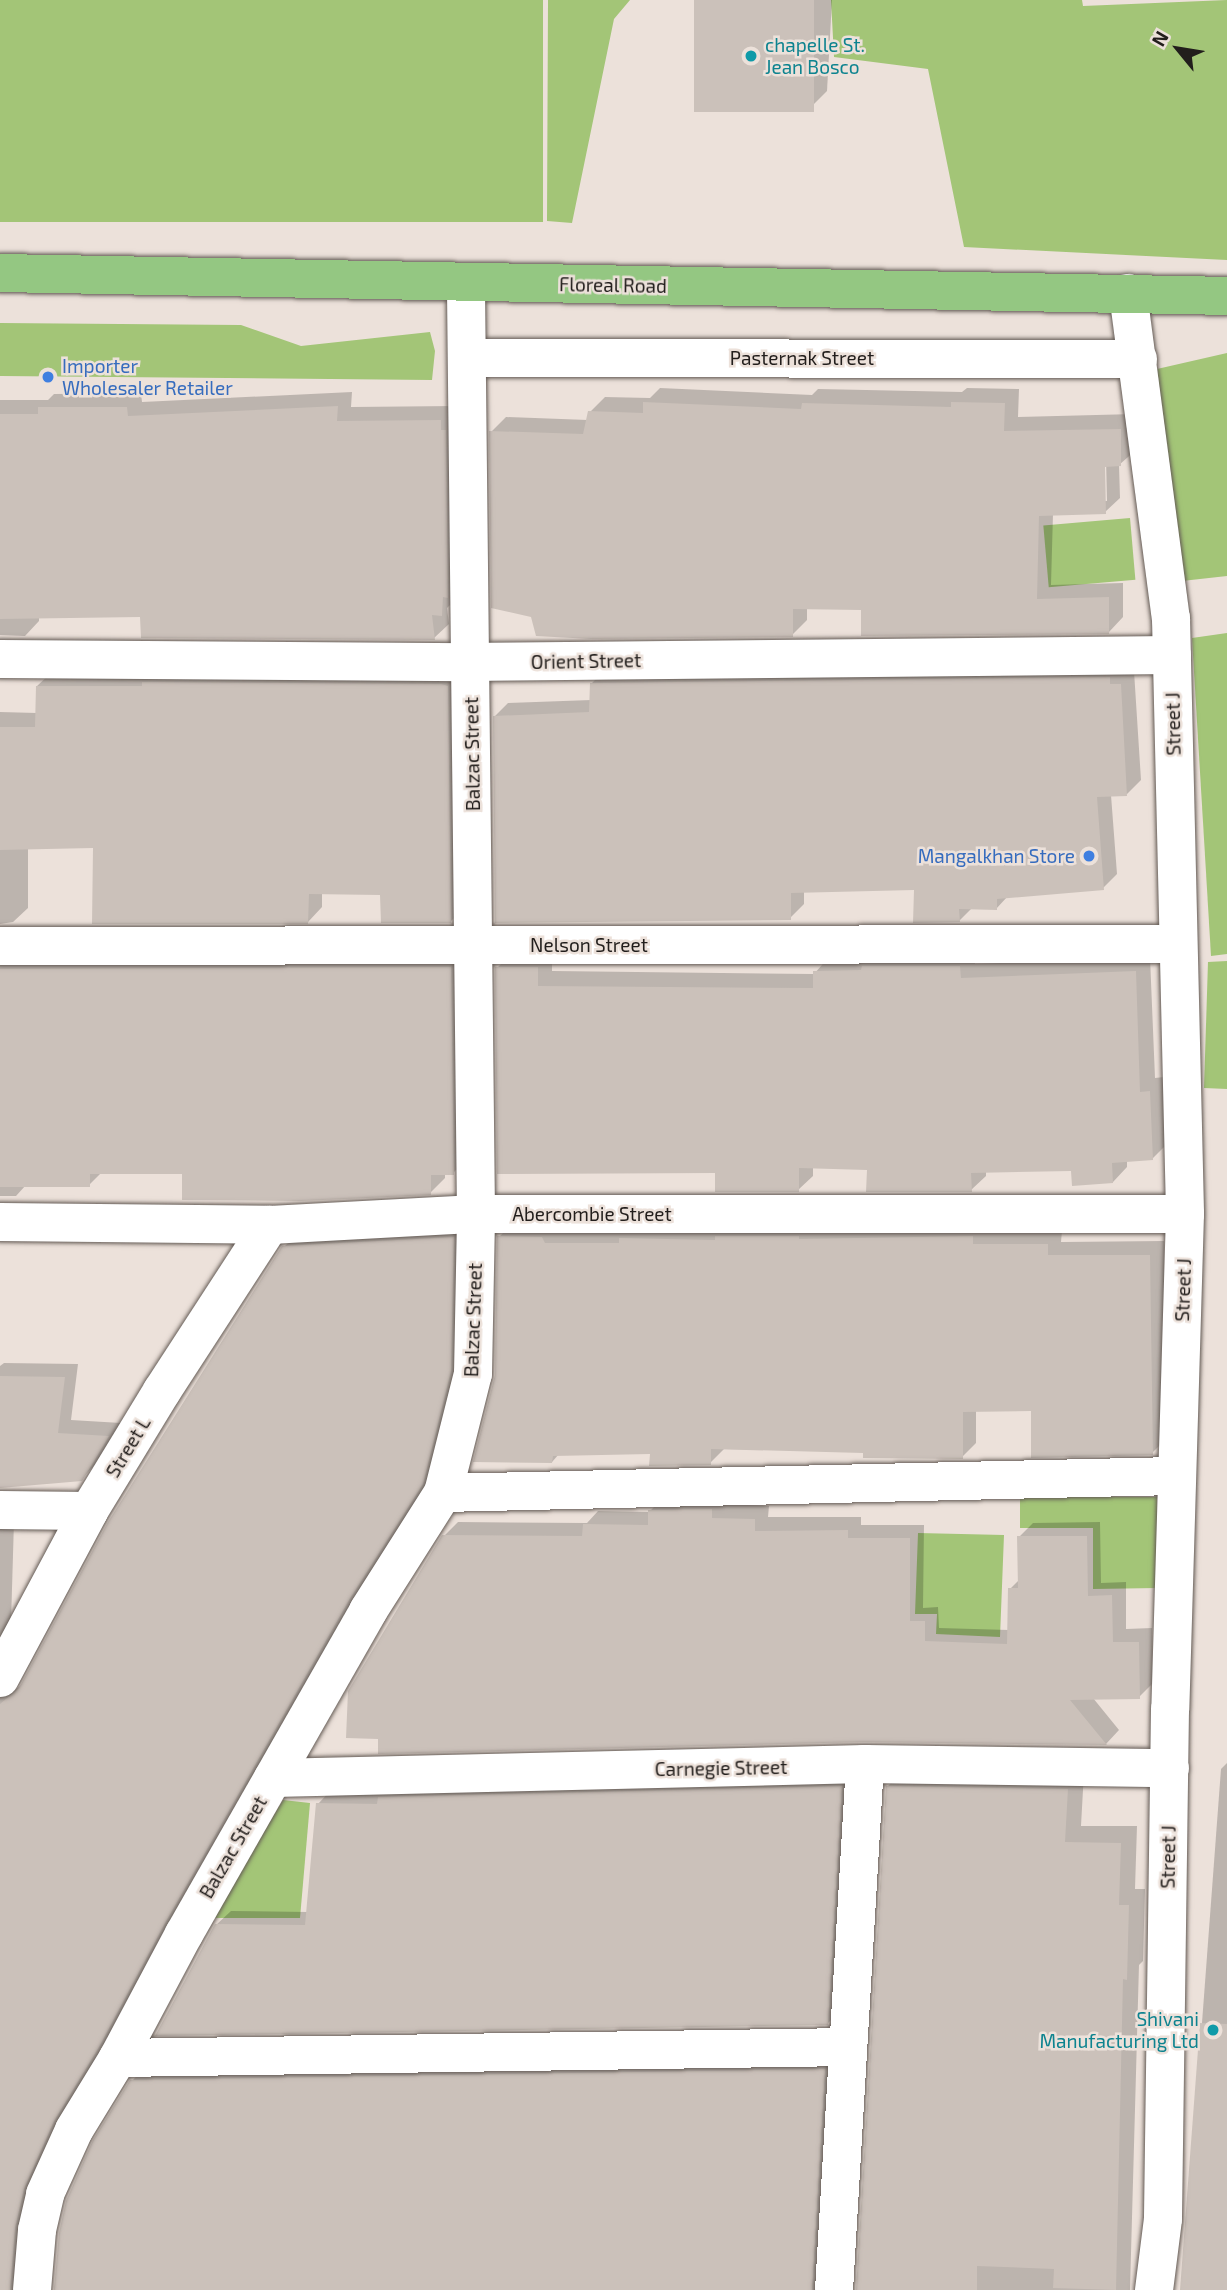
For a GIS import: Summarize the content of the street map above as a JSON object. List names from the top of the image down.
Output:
{
  "streets": {
    "main road": ["Floreal Road"],
    "street": [
      "Pasternak Street",
      "Orient Street",
      "Street J",
      "Balzac Street",
      "Nelson Street",
      "Abercombie Street",
      "Street L",
      "Carnegie Street"
    ]
  },
  "crossings": [
    ["Floreal Road", "Street J"],
    ["Floreal Road", "Balzac Street"],
    ["Pasternak Street", "Street J"],
    ["Pasternak Street", "Balzac Street"],
    ["Orient Street", "Street J"],
    ["Orient Street", "Balzac Street"],
    ["Street J", "Nelson Street"],
    ["Street J", "Abercombie Street"],
    ["Street J", "Carnegie Street"],
    ["Balzac Street", "Nelson Street"],
    ["Balzac Street", "Abercombie Street"],
    ["Balzac Street", "Carnegie Street"],
    ["Abercombie Street", "Street L"]
  ],
  "places": [
    "chapelle St. Jean Bosco",
    "Importer Wholesaler Retailer",
    "Mangalkhan Store",
    "Shivani Manufacturing Ltd"
  ],
  "north": "top left"
}
